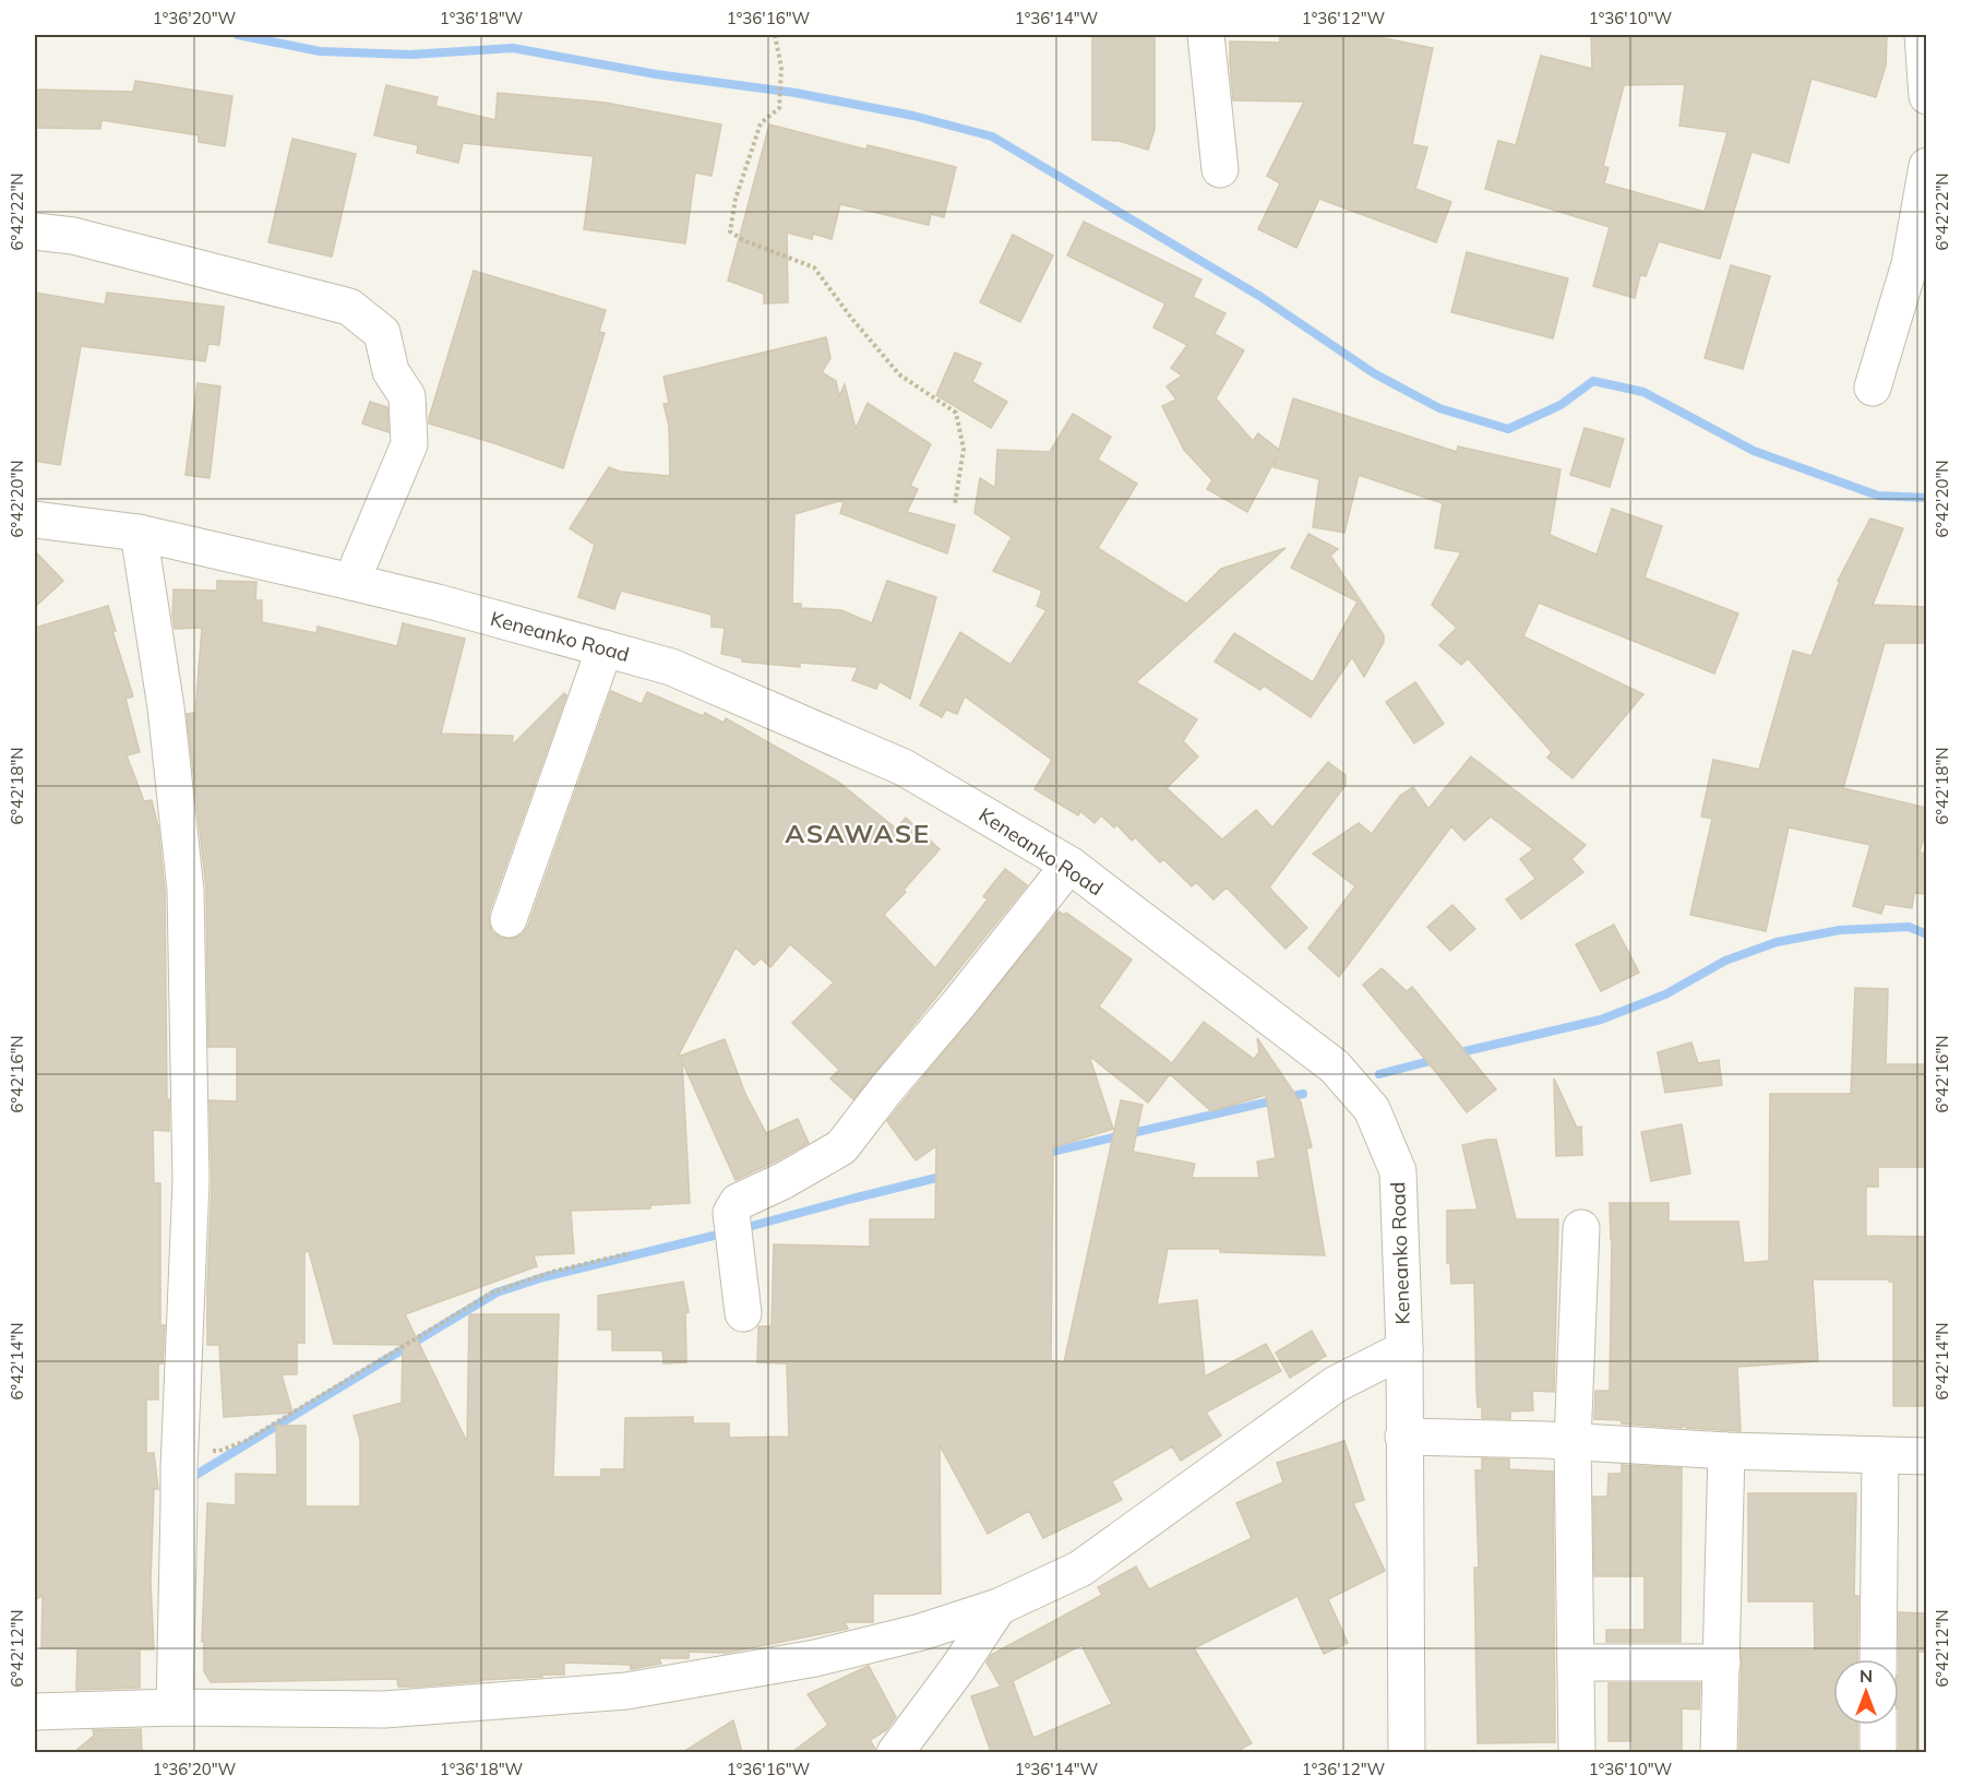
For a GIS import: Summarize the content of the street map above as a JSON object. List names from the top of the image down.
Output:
{
  "streets": {
    "street": ["Keneanko Road"]
  },
  "districts": ["ASAWASE"],
  "north": "top",
  "coordinates": [
    "1°36'20\"W",
    "1°36'18\"W",
    "1°36'16\"W",
    "1°36'14\"W",
    "1°36'12\"W",
    "1°36'10\"W",
    "6°42'22\"N",
    "6°42'20\"N",
    "6°42'18\"N",
    "6°42'16\"N",
    "6°42'14\"N",
    "6°42'12\"N"
  ]
}
